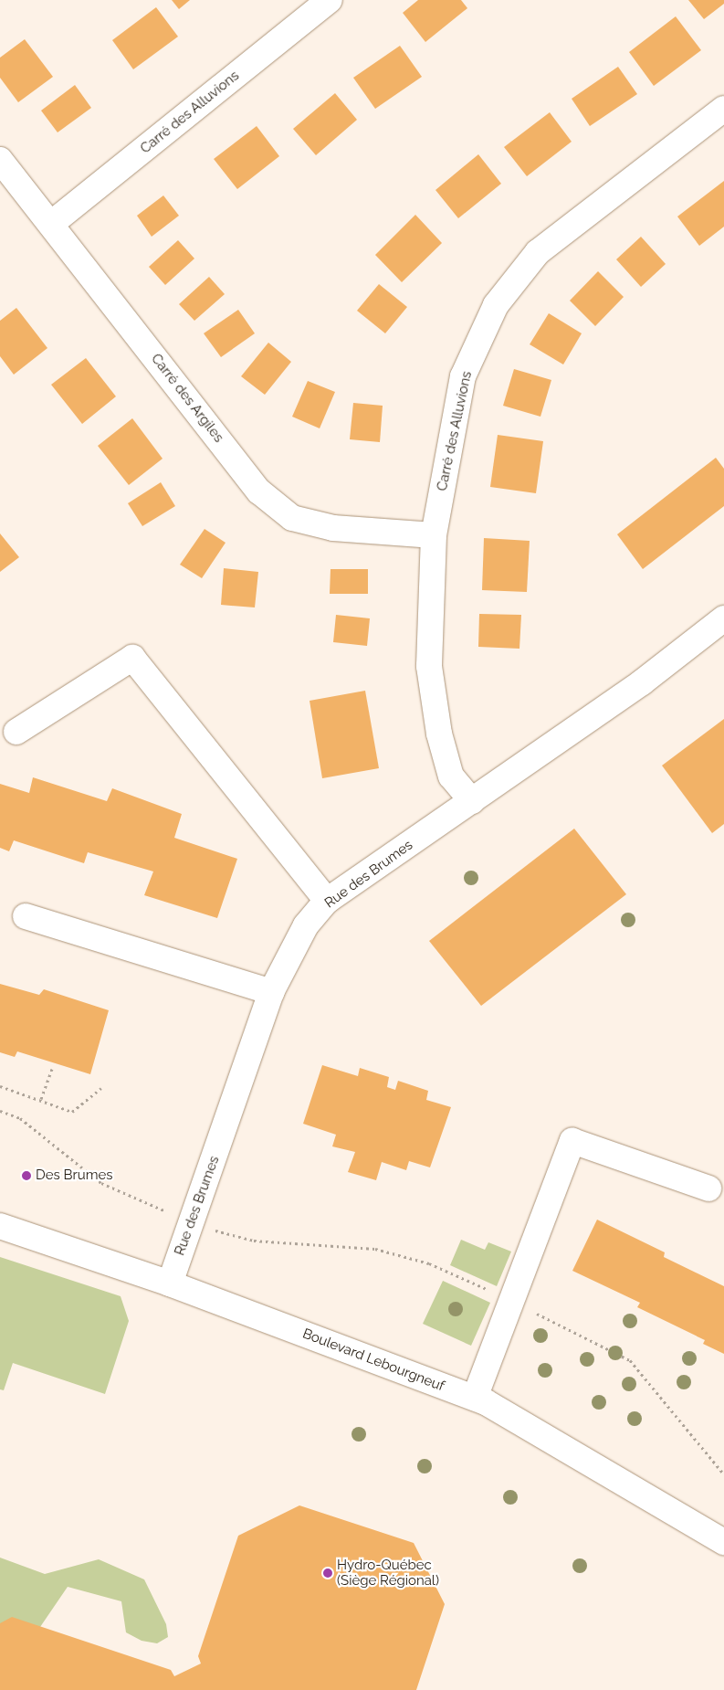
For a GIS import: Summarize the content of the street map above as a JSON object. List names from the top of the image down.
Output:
{
  "streets": {
    "street": [
      "Carré des Alluvions",
      "Carré des Argiles",
      "Rue des Brumes",
      "Boulevard Lebourgneuf"
    ]
  },
  "crossings": [
    ["Carré des Alluvions", "Carré des Argiles"],
    ["Carré des Alluvions", "Rue des Brumes"],
    ["Rue des Brumes", "Boulevard Lebourgneuf"]
  ],
  "places": ["Des Brumes", "Hydro-Québec (Siège Régional)"]
}
